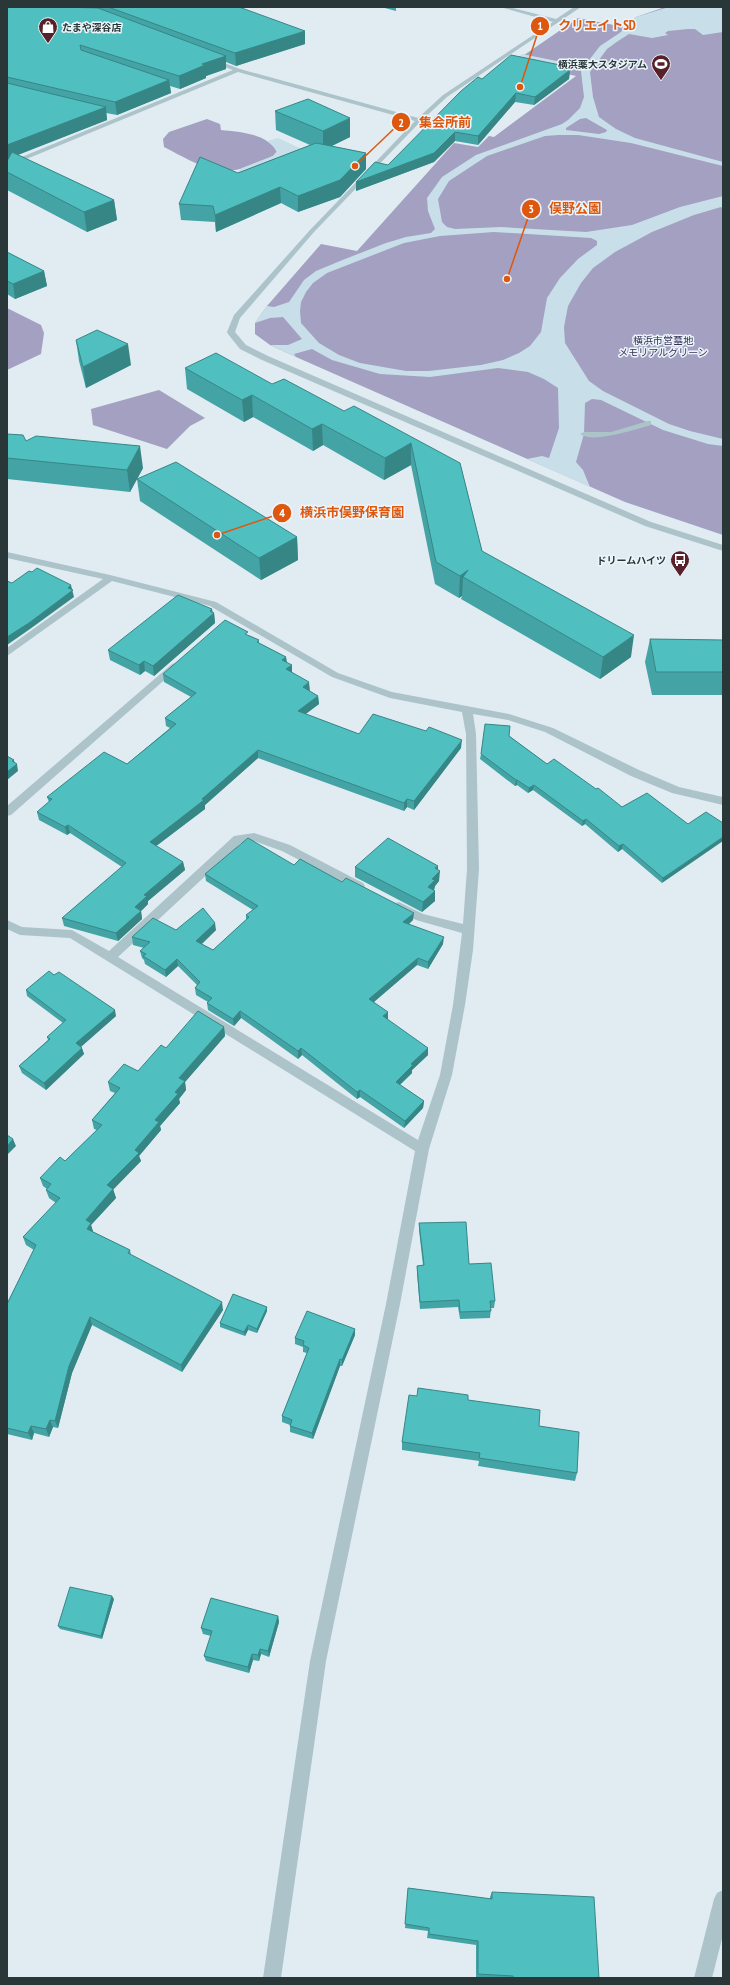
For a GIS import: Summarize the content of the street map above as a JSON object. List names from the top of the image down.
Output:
{
  "parks": ["横浜市営墓地 メモリアルグリーン"],
  "places": {
    "shop": ["たまや深谷店"],
    "sports": ["横浜薬大スタジアム"],
    "other": [
      "クリエイトSD",
      "集会所前",
      "俣野公園",
      "横浜市俣野保育園"
    ],
    "bus stop": ["ドリームハイツ"]
  }
}
